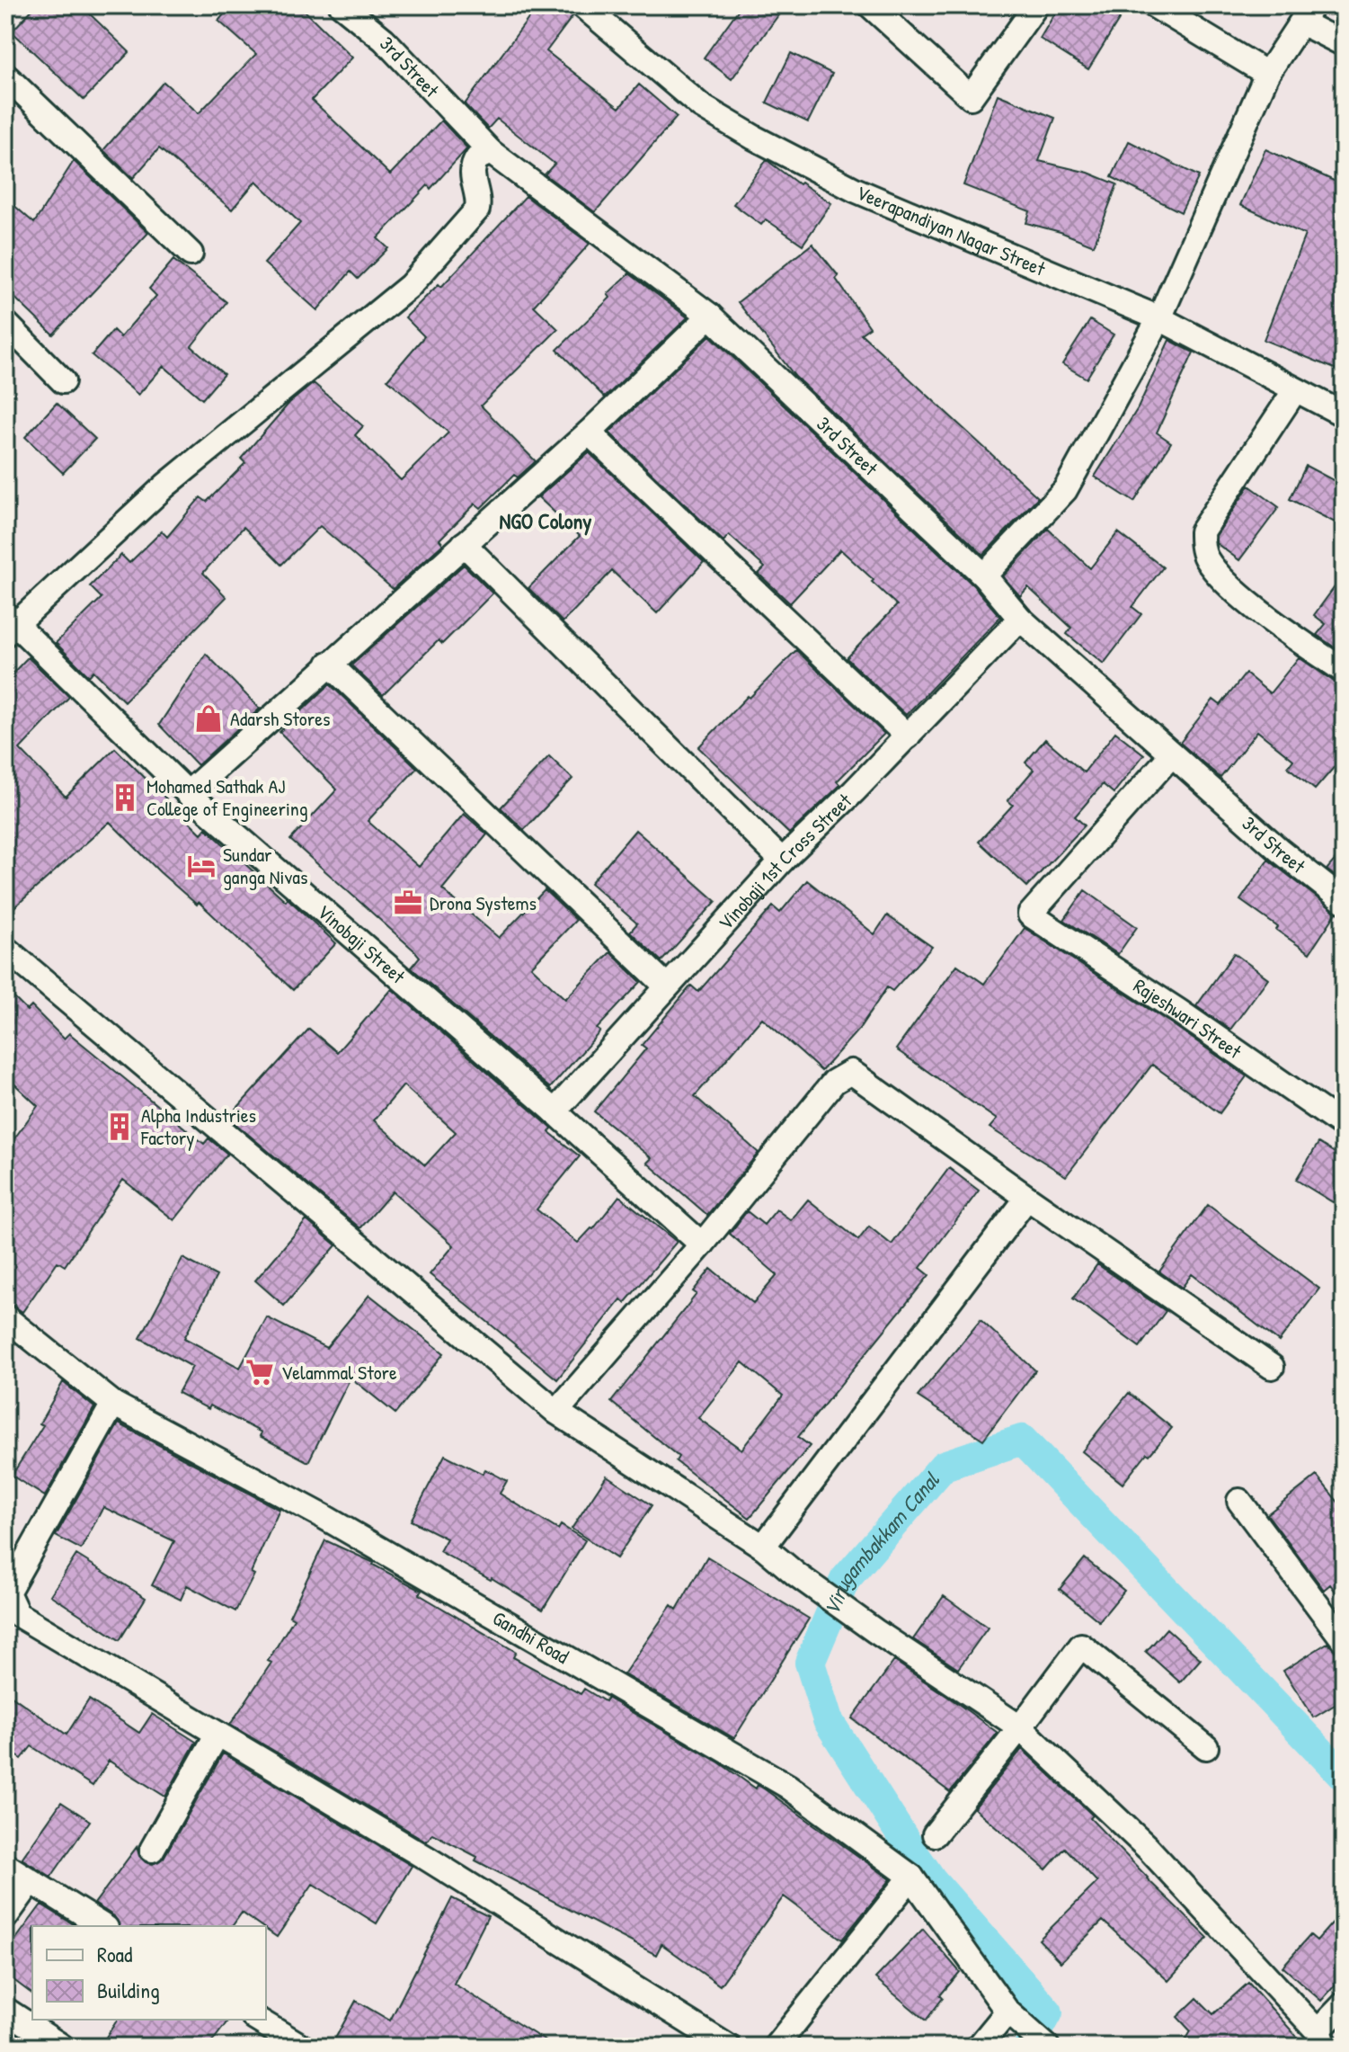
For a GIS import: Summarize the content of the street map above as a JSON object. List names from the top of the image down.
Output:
{
  "streets": {
    "street": [
      "3rd Street",
      "Veerapandiyan Nagar Street",
      "Vinobaji 1st Cross Street",
      "Vinobaji Street",
      "Rajeshwari Street",
      "Gandhi Road"
    ]
  },
  "crossings": [
    ["3rd Street", "Vinobaji 1st Cross Street"],
    ["3rd Street", "Rajeshwari Street"],
    ["Vinobaji 1st Cross Street", "Vinobaji Street"]
  ],
  "districts": ["NGO Colony"],
  "water": ["Virugambakkam Canal"],
  "places": {
    "shop": ["Adarsh Stores"],
    "building": ["Mohamed Sathak AJ College of Engineering", "Alpha Industries Factory"],
    "hotel": ["Sundar ganga Nivas"],
    "office": ["Drona Systems"],
    "supermarket": ["Velammal Store"]
  },
  "legend": ["Road", "Building"]
}
